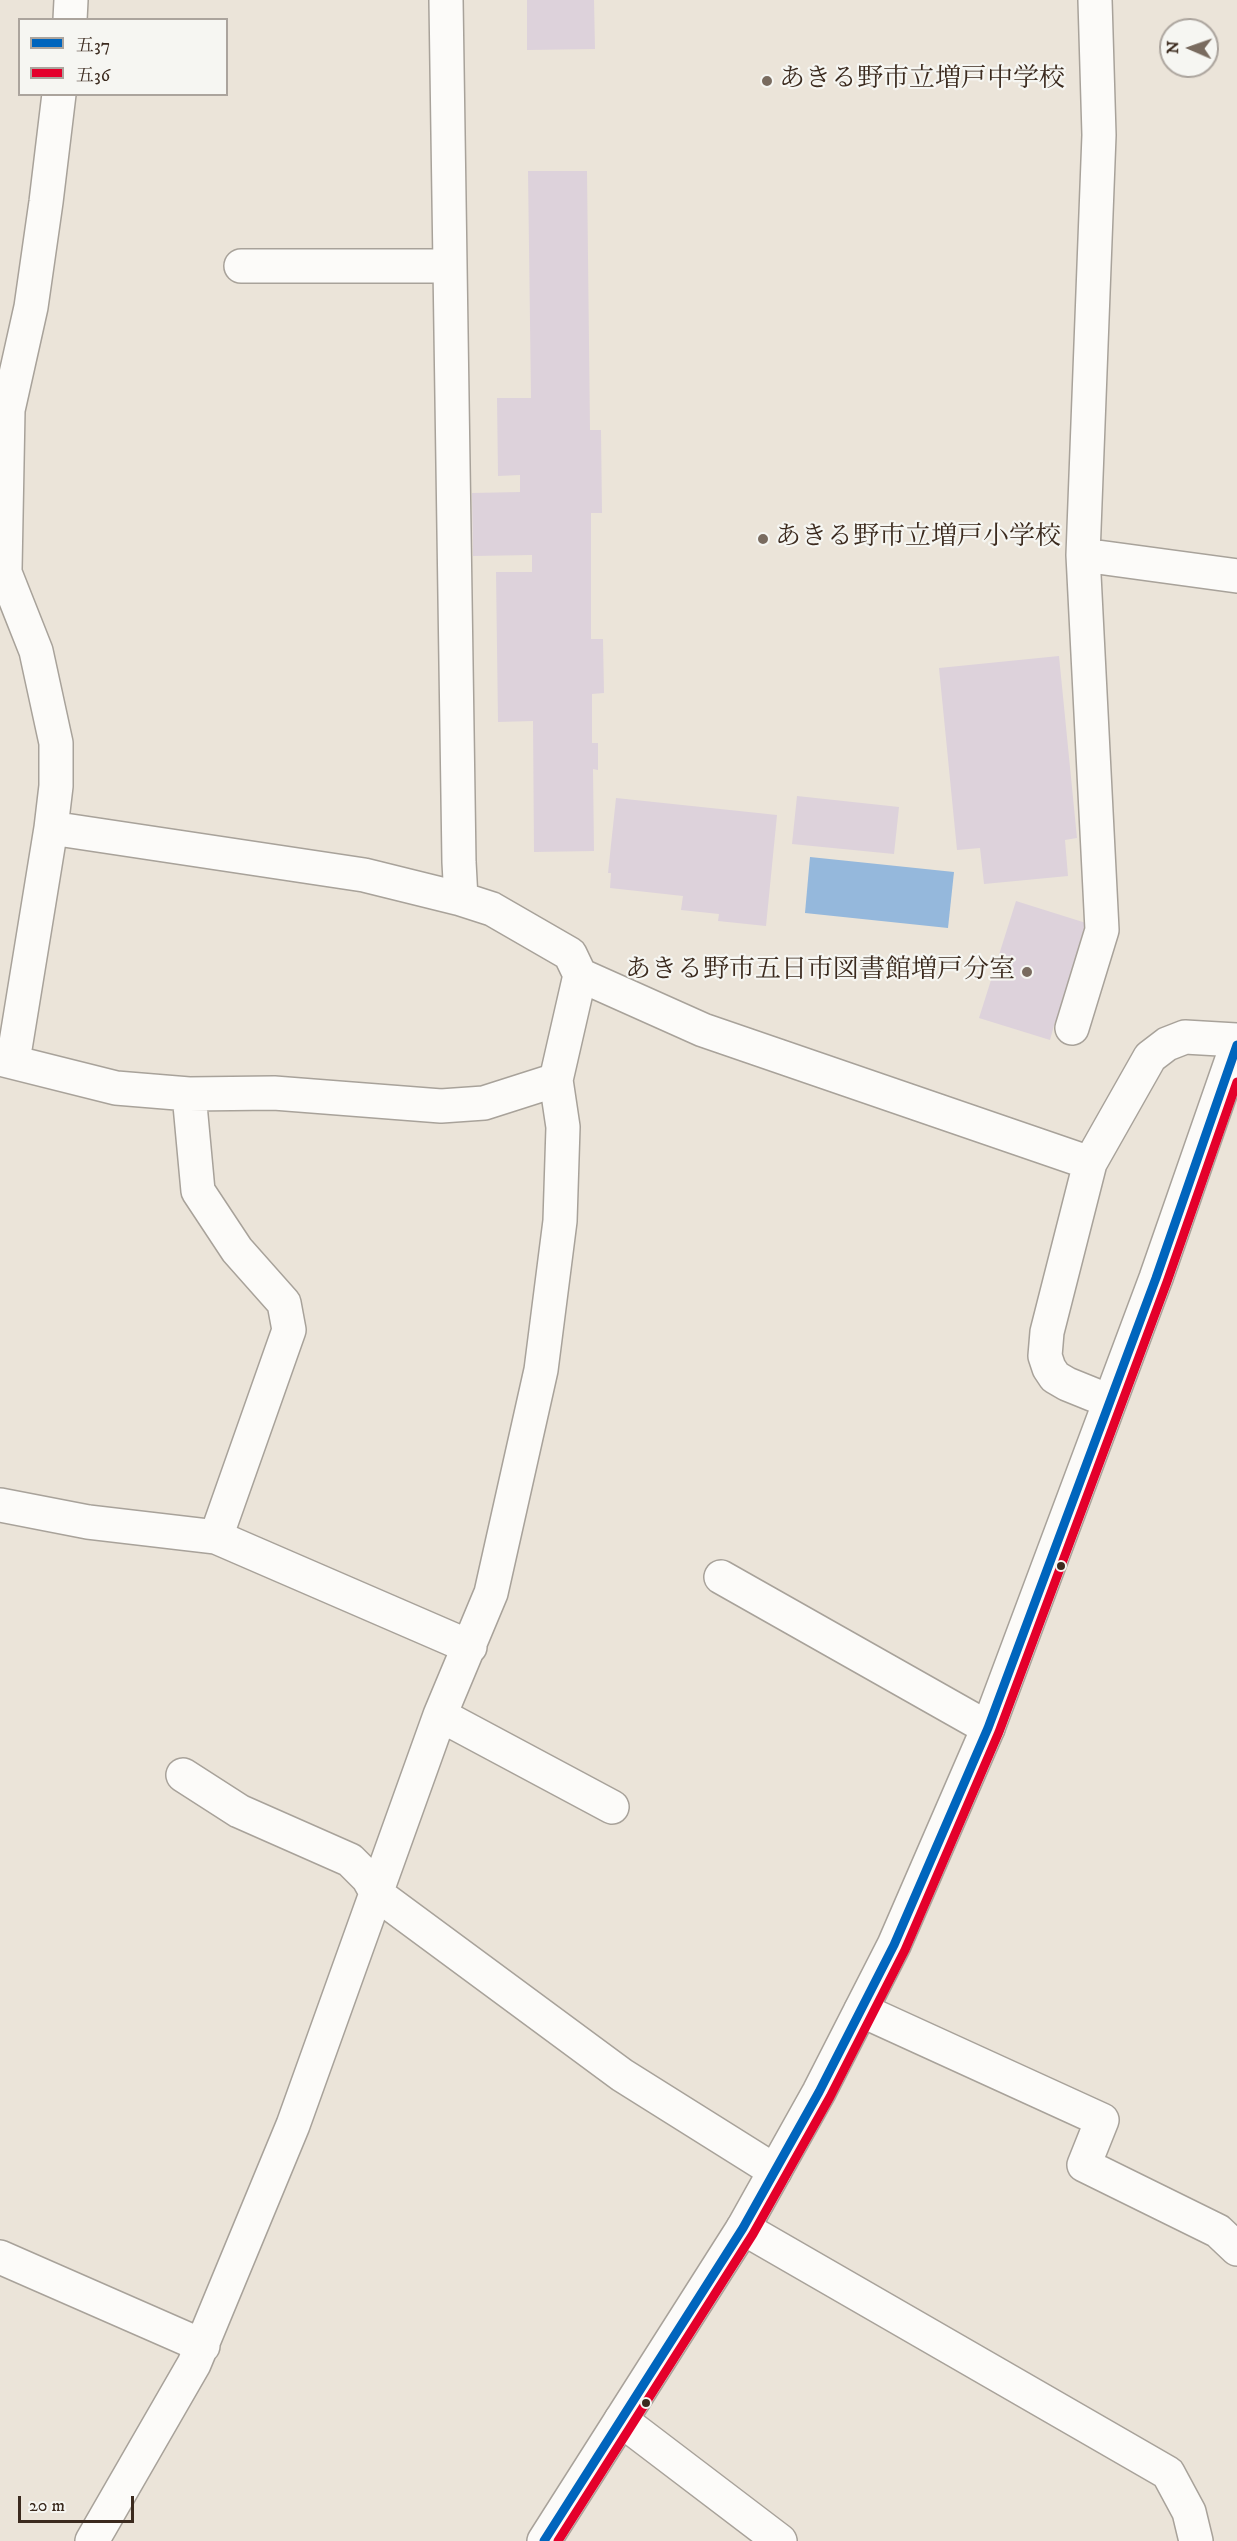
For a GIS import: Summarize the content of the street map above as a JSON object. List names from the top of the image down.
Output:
{
  "places": ["あきる野市立増戸中学校", "あきる野市立増戸小学校", "あきる野市五日市図書館増戸分室"],
  "lines": ["transit line 五37", "transit line 五36"],
  "legend": ["五37", "五36"],
  "scale_bar": "20 m",
  "north": "left"
}
